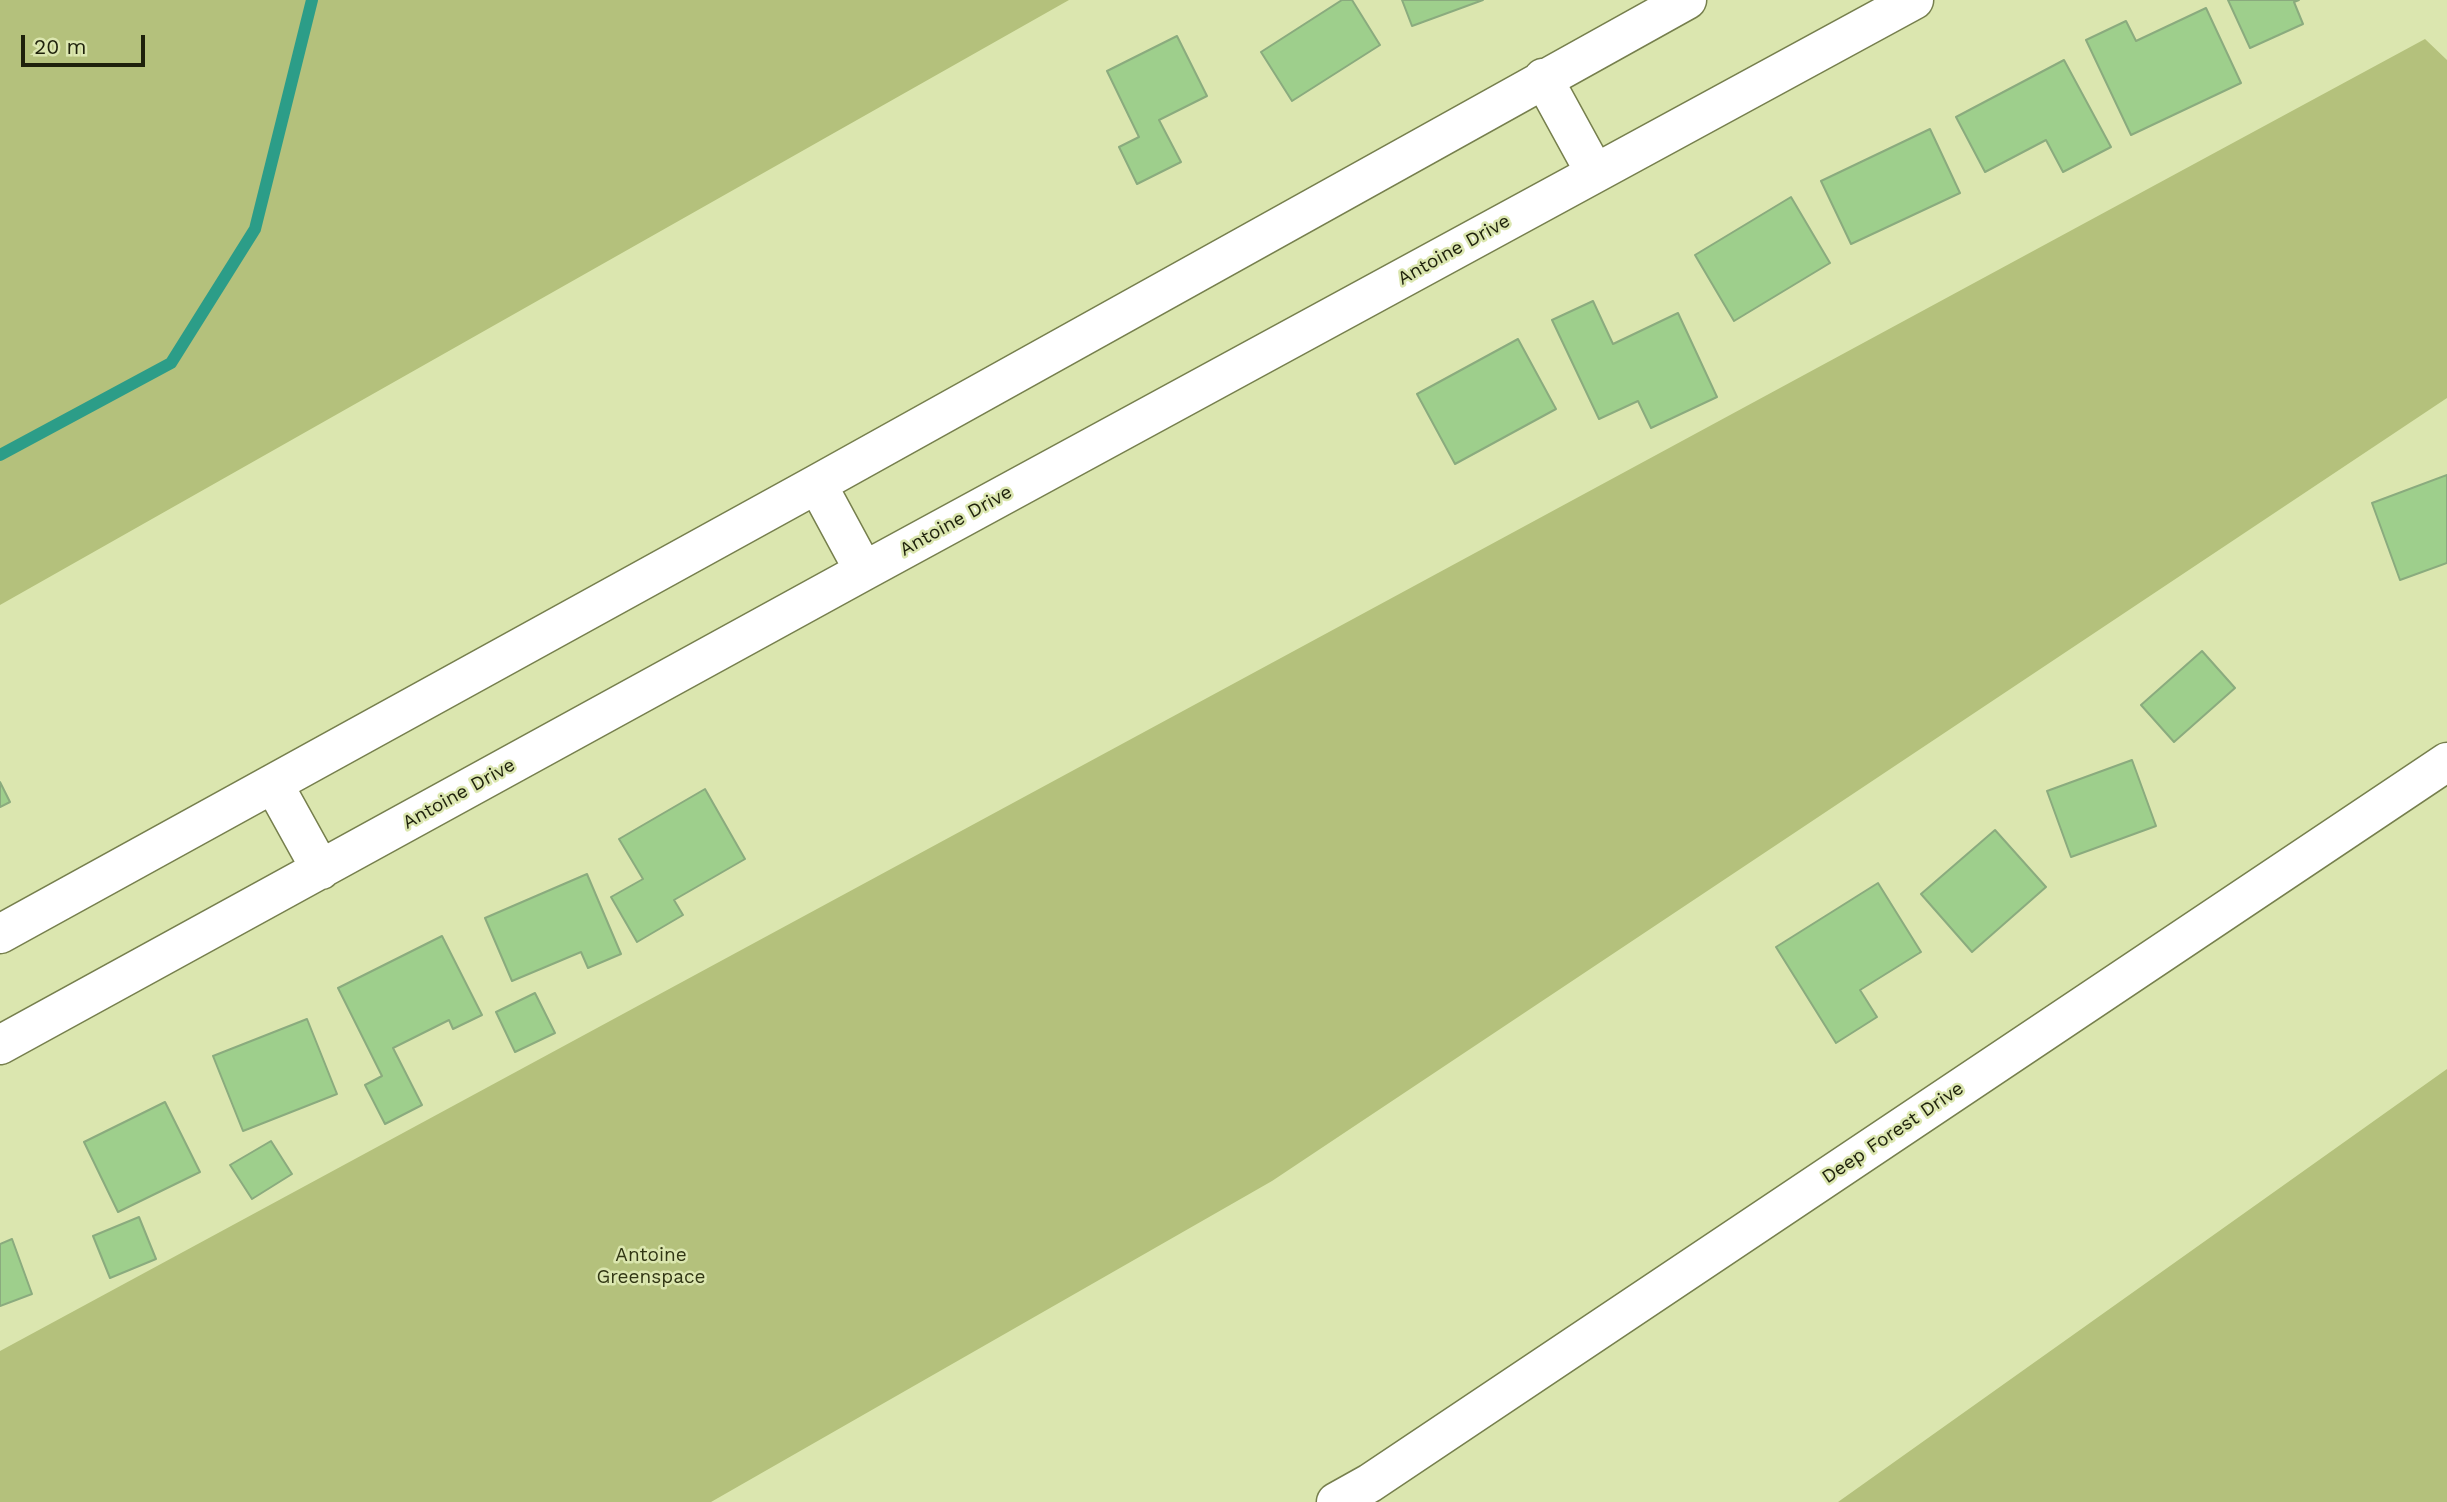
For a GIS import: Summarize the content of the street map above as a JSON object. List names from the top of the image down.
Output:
{
  "streets": {
    "main road": ["Antoine Drive", "Deep Forest Drive"]
  },
  "parks": ["Antoine Greenspace"],
  "scale_bar": "20 m"
}
